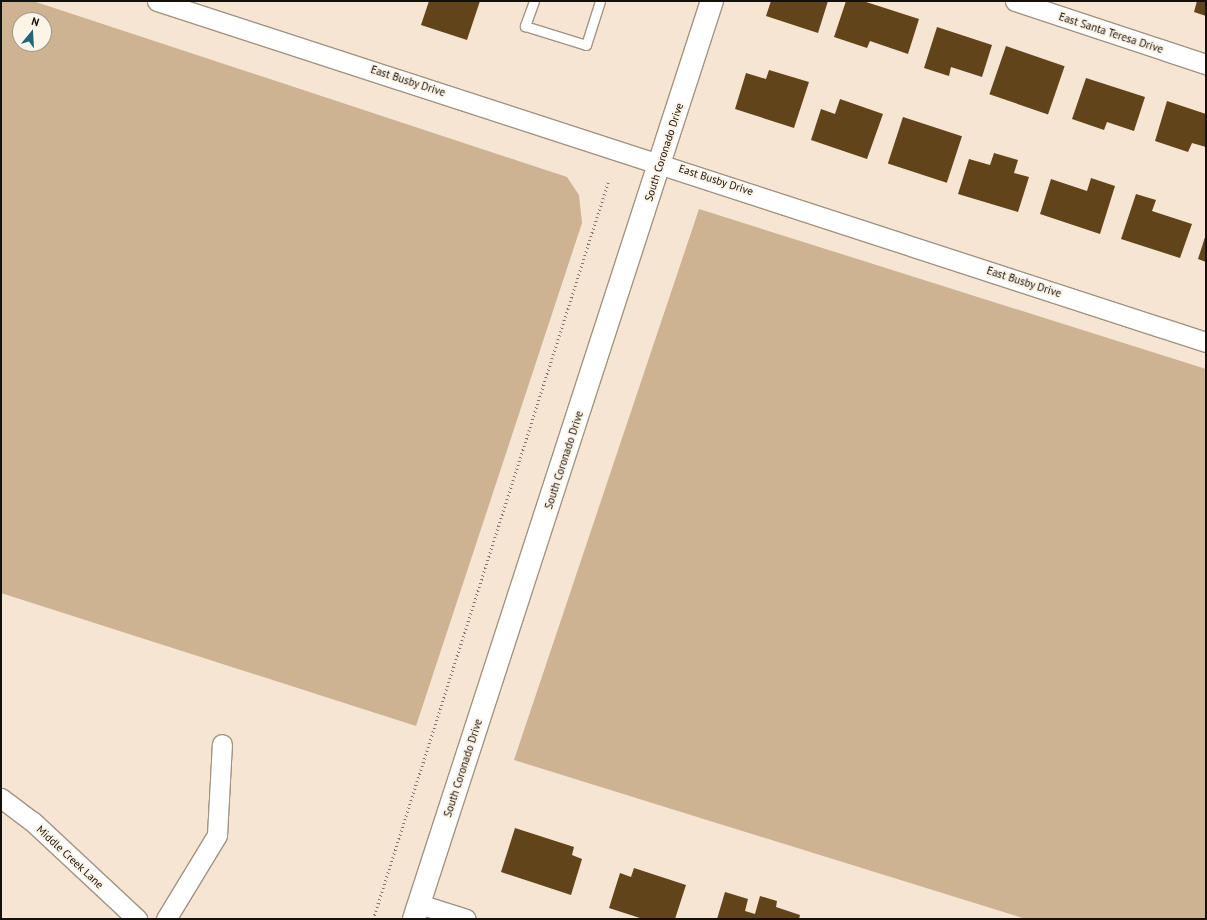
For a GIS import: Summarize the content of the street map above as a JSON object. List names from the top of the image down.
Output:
{
  "streets": {
    "street": [
      "East Santa Teresa Drive",
      "East Busby Drive",
      "South Coronado Drive",
      "Middle Creek Lane"
    ]
  },
  "crossings": [
    ["East Busby Drive", "South Coronado Drive"]
  ],
  "north": "top"
}
